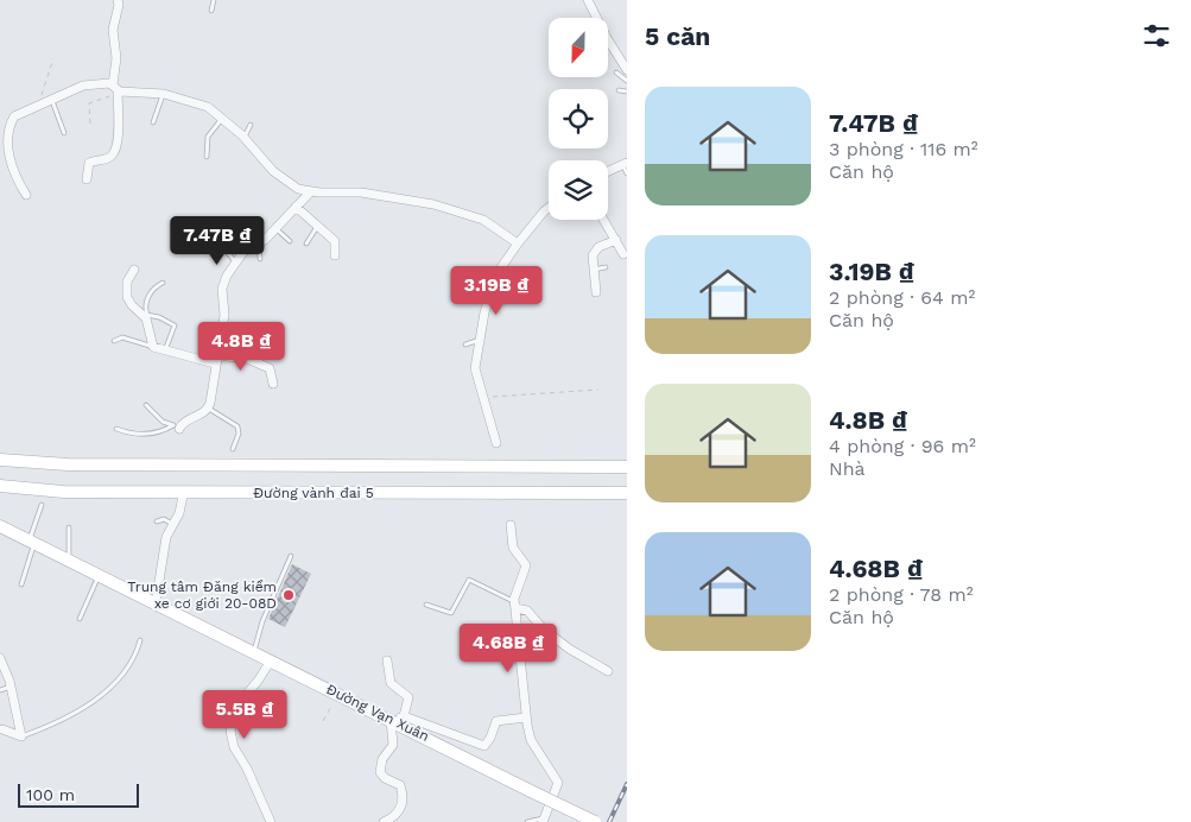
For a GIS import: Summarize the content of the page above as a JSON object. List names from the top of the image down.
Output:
{
  "streets": {
    "main road": ["Đường vành đai 5", "Đường Vạn Xuân"]
  },
  "places": ["Trung tâm Đăng kiểm xe cơ giới 20-08D"],
  "scale_bar": "100 m",
  "north": "bottom",
  "page": {
    "heading": "5 căn",
    "list": [
      {
        "name": "7.47B ₫",
        "note": "3 phòng · 116 m² · Căn hộ"
      },
      {
        "name": "3.19B ₫",
        "note": "2 phòng · 64 m² · Căn hộ"
      },
      {
        "name": "4.8B ₫",
        "note": "4 phòng · 96 m² · Nhà"
      },
      {
        "name": "4.68B ₫",
        "note": "2 phòng · 78 m² · Căn hộ"
      }
    ],
    "price": [
      "7.47B ₫",
      "3.19B ₫",
      "4.8B ₫",
      "4.68B ₫",
      "5.5B ₫"
    ],
    "scale": "100 m"
  }
}
